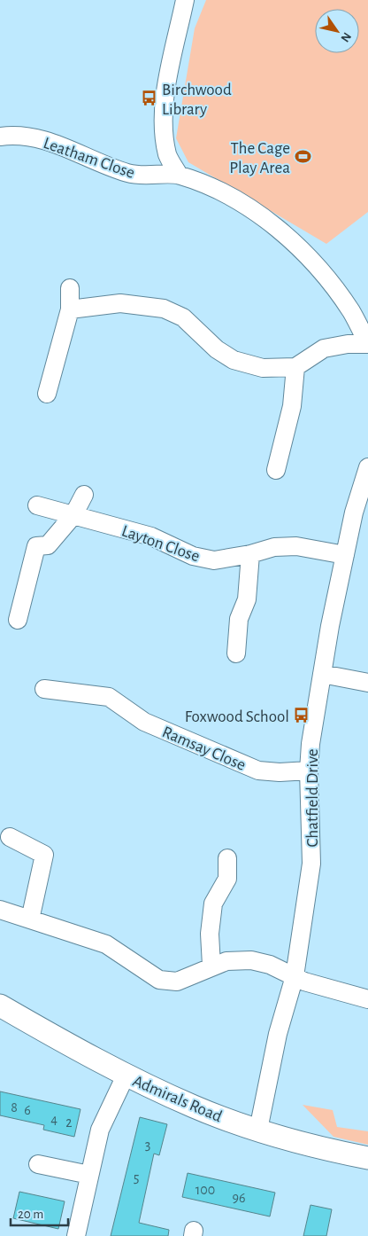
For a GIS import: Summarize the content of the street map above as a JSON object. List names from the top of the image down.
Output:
{
  "streets": {
    "street": [
      "Leatham Close",
      "Layton Close",
      "Ramsay Close",
      "Chatfield Drive",
      "Admirals Road"
    ]
  },
  "crossings": [
    ["Layton Close", "Chatfield Drive"],
    ["Ramsay Close", "Chatfield Drive"],
    ["Chatfield Drive", "Admirals Road"]
  ],
  "places": {
    "bus stop": ["Birchwood Library", "Foxwood School"],
    "sports": ["The Cage Play Area"]
  },
  "house_numbers": [
    "8",
    "6",
    "4",
    "2",
    "3",
    "5",
    "100",
    "96"
  ],
  "scale_bar": "20 m",
  "north": "bottom right"
}
